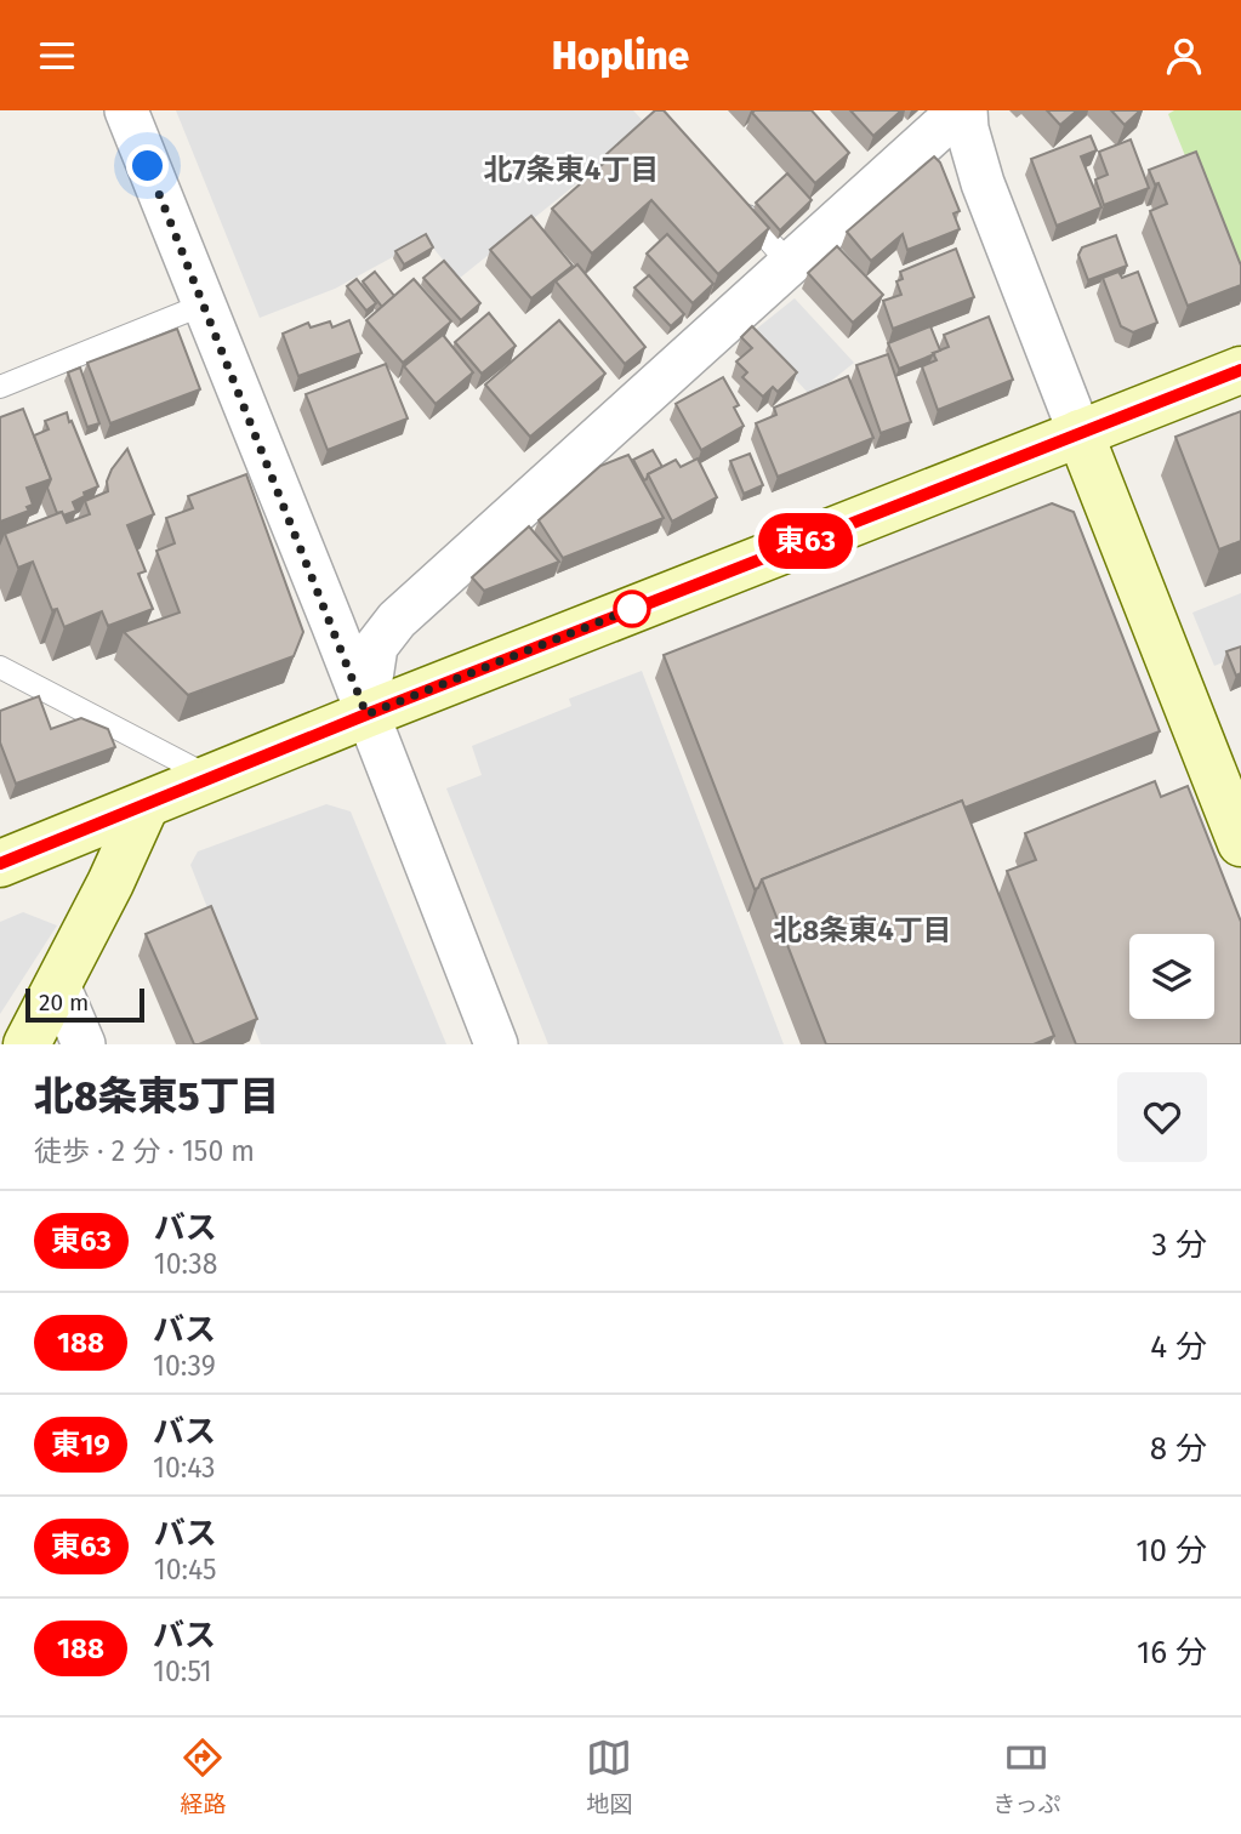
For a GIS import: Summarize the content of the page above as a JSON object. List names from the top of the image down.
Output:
{
  "districts": ["北7条東4丁目", "北8条東4丁目"],
  "lines": ["bus line 東63"],
  "scale_bar": "20 m",
  "page": {
    "header": "Hopline",
    "on_map": "東63",
    "scale": "20 m",
    "heading": ["北8条東5丁目", "徒歩 · 2 分 · 150 m"],
    "list": [
      {
        "mark": "東63",
        "name": "バス",
        "note": "10:38",
        "value": "3 分"
      },
      {
        "mark": "188",
        "name": "バス",
        "note": "10:39",
        "value": "4 分"
      },
      {
        "mark": "東19",
        "name": "バス",
        "note": "10:43",
        "value": "8 分"
      },
      {
        "mark": "東63",
        "name": "バス",
        "note": "10:45",
        "value": "10 分"
      },
      {
        "mark": "188",
        "name": "バス",
        "note": "10:51",
        "value": "16 分"
      }
    ],
    "tabs": ["経路", "地図", "きっぷ"]
  }
}
